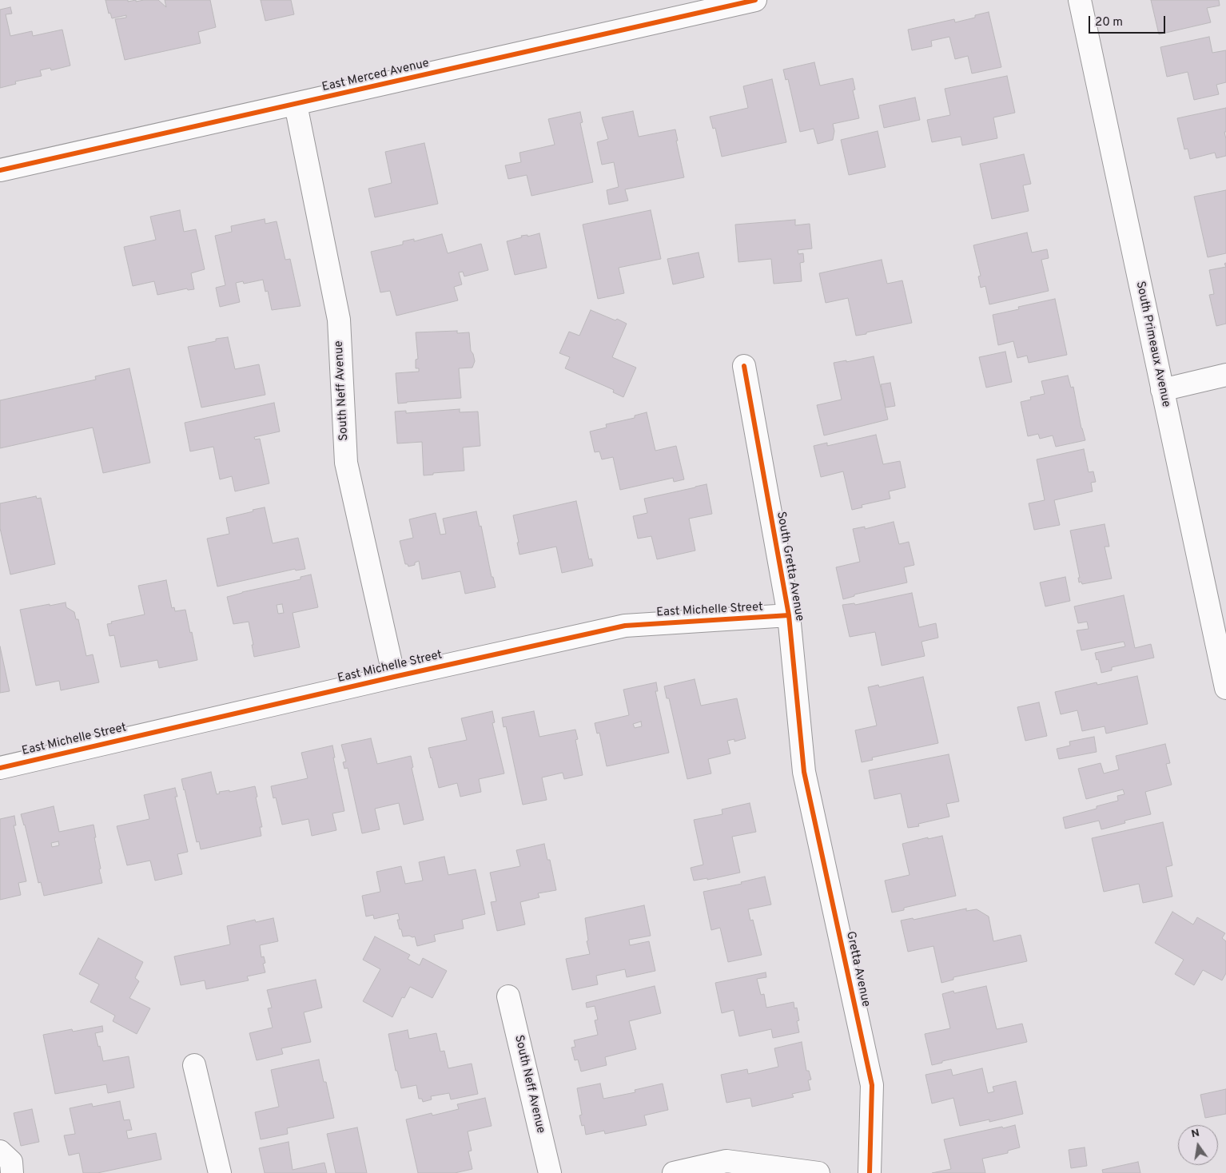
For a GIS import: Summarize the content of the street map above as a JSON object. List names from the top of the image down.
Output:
{
  "streets": {
    "street": [
      "East Merced Avenue",
      "South Primeaux Avenue",
      "South Neff Avenue",
      "South Gretta Avenue",
      "East Michelle Street",
      "Gretta Avenue"
    ]
  },
  "crossings": [
    ["East Merced Avenue", "South Neff Avenue"],
    ["South Neff Avenue", "East Michelle Street"],
    ["South Gretta Avenue", "East Michelle Street"],
    ["South Gretta Avenue", "Gretta Avenue"]
  ],
  "scale_bar": "20 m",
  "north": "top"
}
